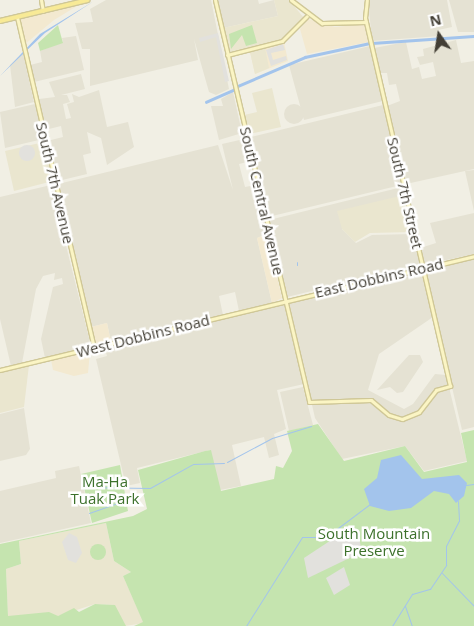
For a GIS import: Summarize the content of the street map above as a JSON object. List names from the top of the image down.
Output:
{
  "streets": {
    "main road": [
      "South 7th Avenue",
      "South 7th Street",
      "South Central Avenue",
      "East Dobbins Road",
      "West Dobbins Road"
    ]
  },
  "crossings": [
    ["South 7th Avenue", "West Dobbins Road"],
    ["South 7th Street", "South Central Avenue"],
    ["South 7th Street", "East Dobbins Road"],
    ["South Central Avenue", "East Dobbins Road"],
    ["South Central Avenue", "West Dobbins Road"],
    ["East Dobbins Road", "West Dobbins Road"]
  ],
  "parks": ["Ma-Ha Tuak Park", "South Mountain Preserve"],
  "north": "top"
}
